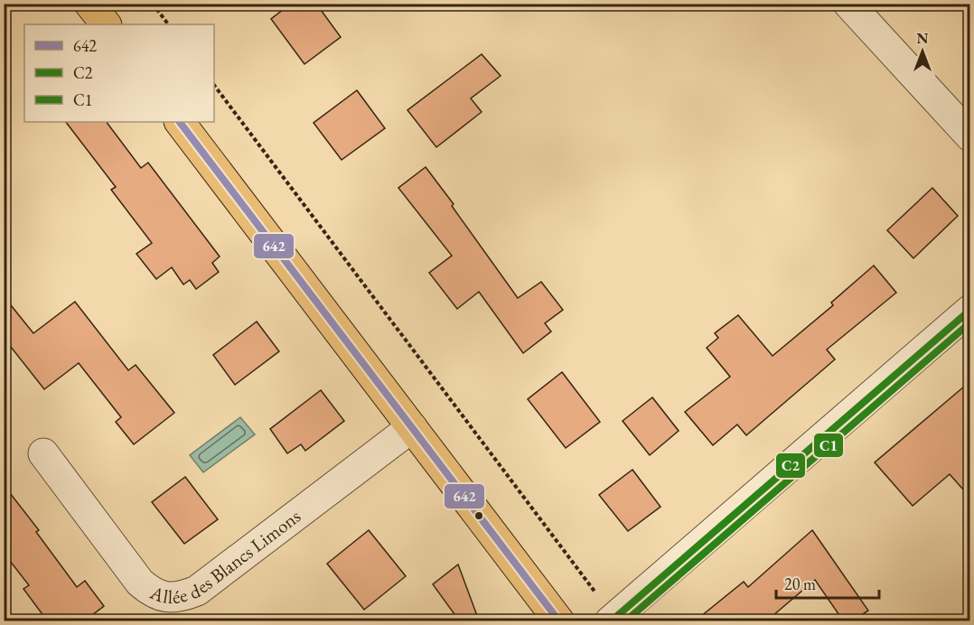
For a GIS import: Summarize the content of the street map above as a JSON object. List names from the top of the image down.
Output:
{
  "streets": {
    "street": ["Allée des Blancs Limons"]
  },
  "lines": ["transit line 642", "transit line C2", "transit line C1"],
  "legend": ["642", "C2", "C1"],
  "scale_bar": "20 m",
  "north": "top"
}
